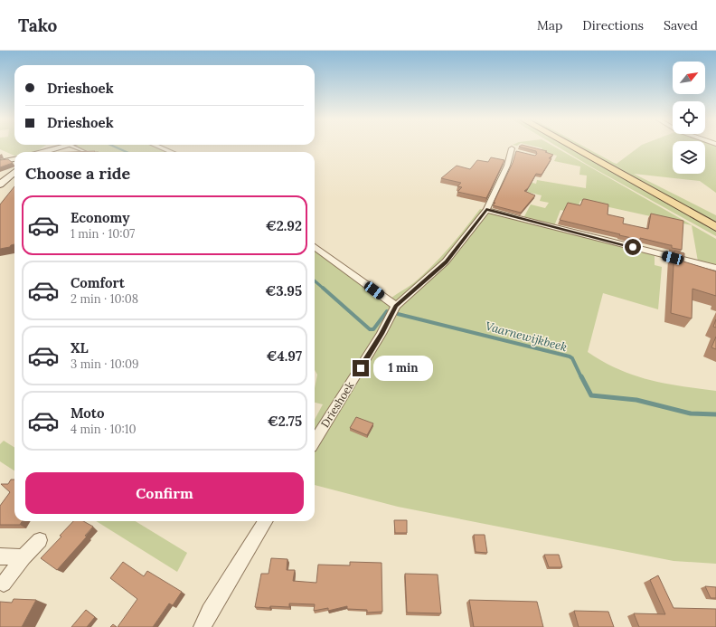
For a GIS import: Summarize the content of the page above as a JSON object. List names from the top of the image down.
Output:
{
  "streets": {
    "street": ["Drieshoek"]
  },
  "water": ["Vaarnewijkbeek"],
  "north": "top right",
  "page": {
    "header": "Tako",
    "nav": ["Map", "Directions", "Saved"],
    "banner": ["Drieshoek", "Drieshoek"],
    "heading": "Choose a ride",
    "list": [
      {
        "name": "Economy",
        "note": "1 min · 10:07",
        "value": "€2.92"
      },
      {
        "name": "Comfort",
        "note": "2 min · 10:08",
        "value": "€3.95"
      },
      {
        "name": "XL",
        "note": "3 min · 10:09",
        "value": "€4.97"
      },
      {
        "name": "Moto",
        "note": "4 min · 10:10",
        "value": "€2.75"
      }
    ],
    "bubble": "1 min",
    "buttons": "Confirm"
  }
}
